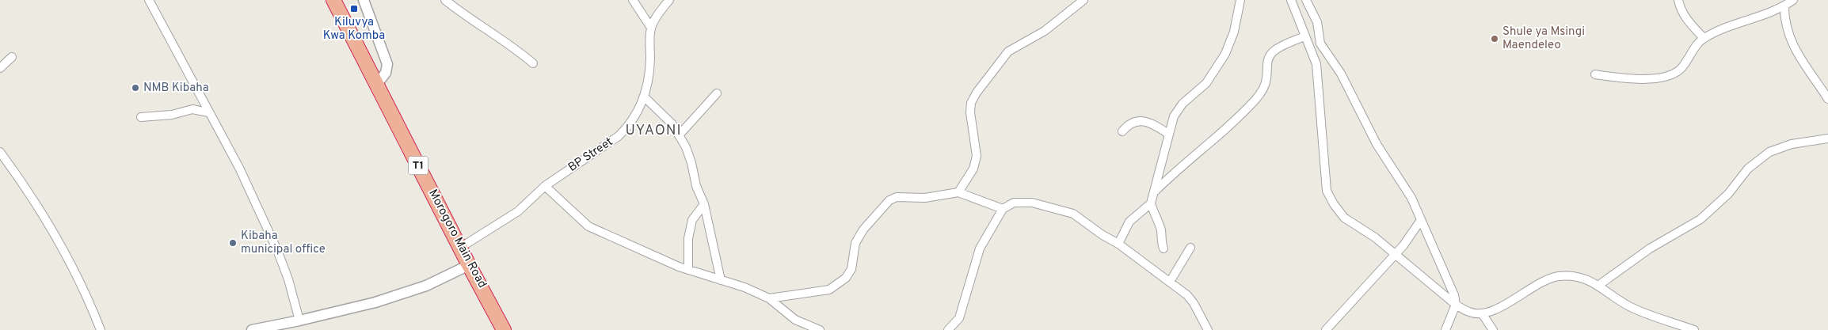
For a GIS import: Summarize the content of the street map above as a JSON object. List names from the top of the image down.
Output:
{
  "streets": {
    "highway": ["T1", "Morogoro Main Road"],
    "street": ["BP Street"]
  },
  "crossings": [
    ["BP Street", "Morogoro Main Road"]
  ],
  "districts": ["UYAONI"],
  "places": {
    "transit": ["Kiluvya Kwa Komba"],
    "other": ["Shule ya Msingi Maendeleo", "NMB Kibaha", "Kibaha municipal office"]
  }
}
